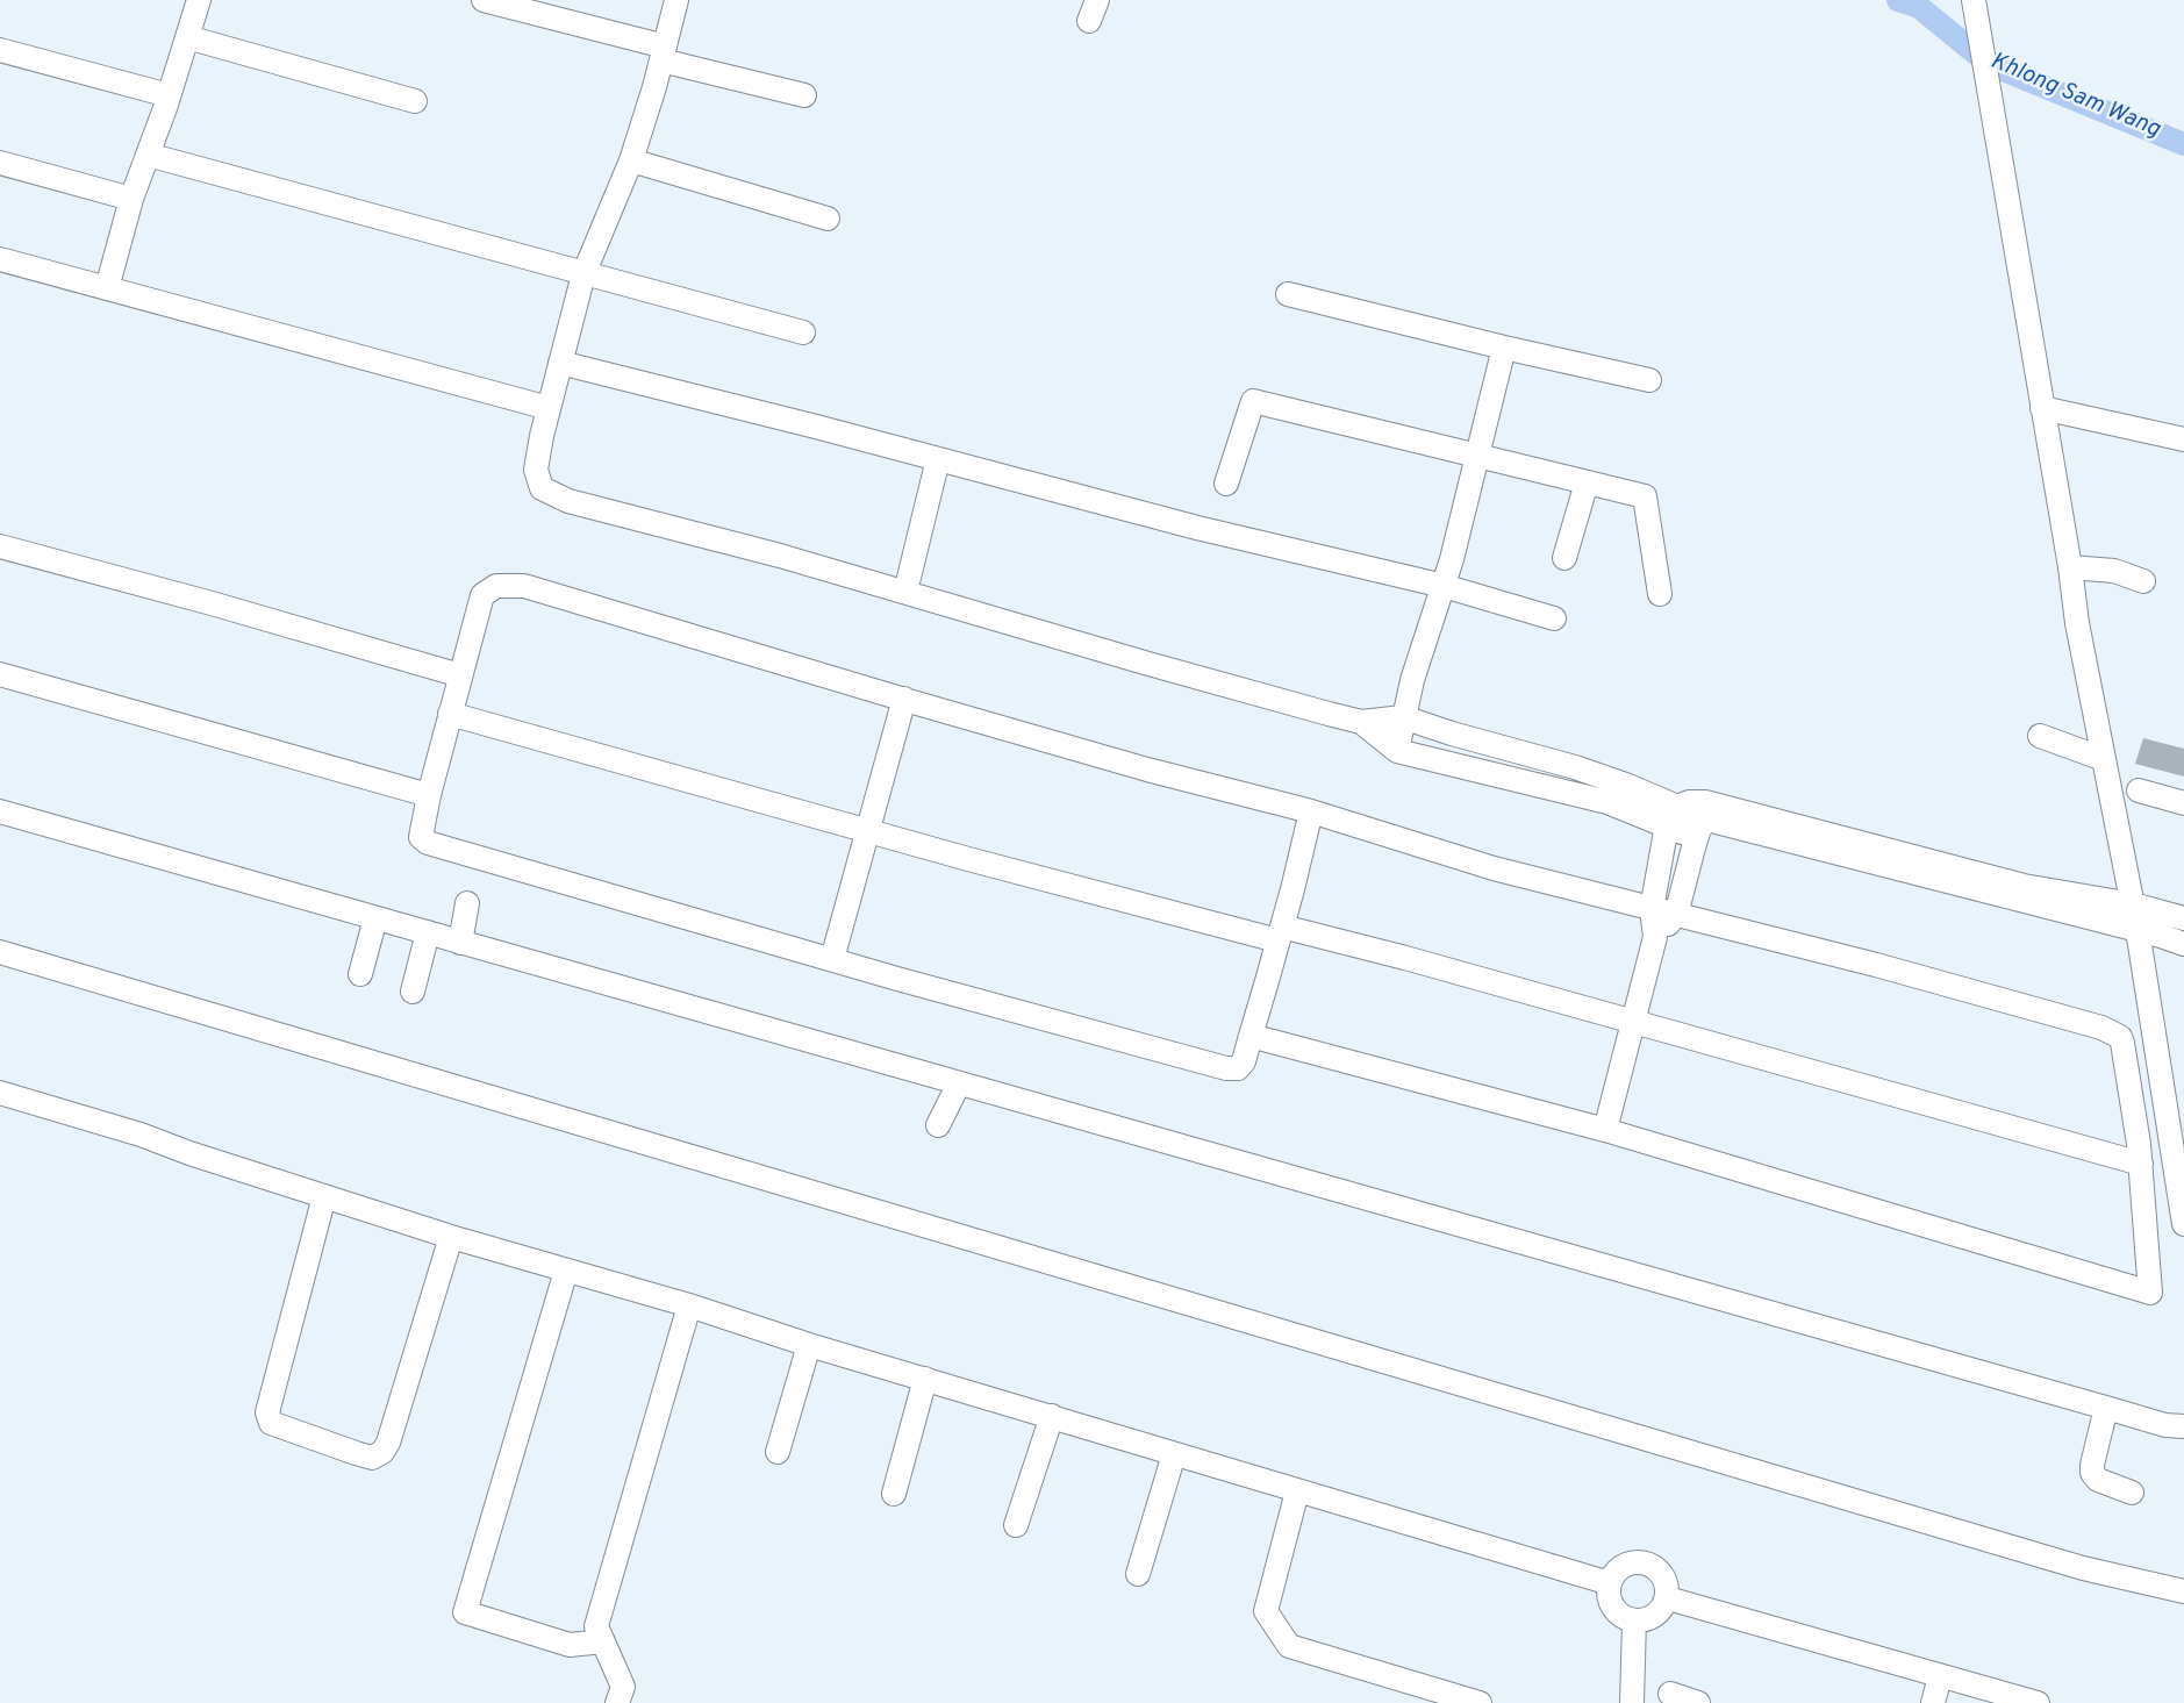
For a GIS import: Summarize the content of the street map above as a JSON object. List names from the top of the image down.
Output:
{
  "water": ["Khlong Sam Wang"]
}
